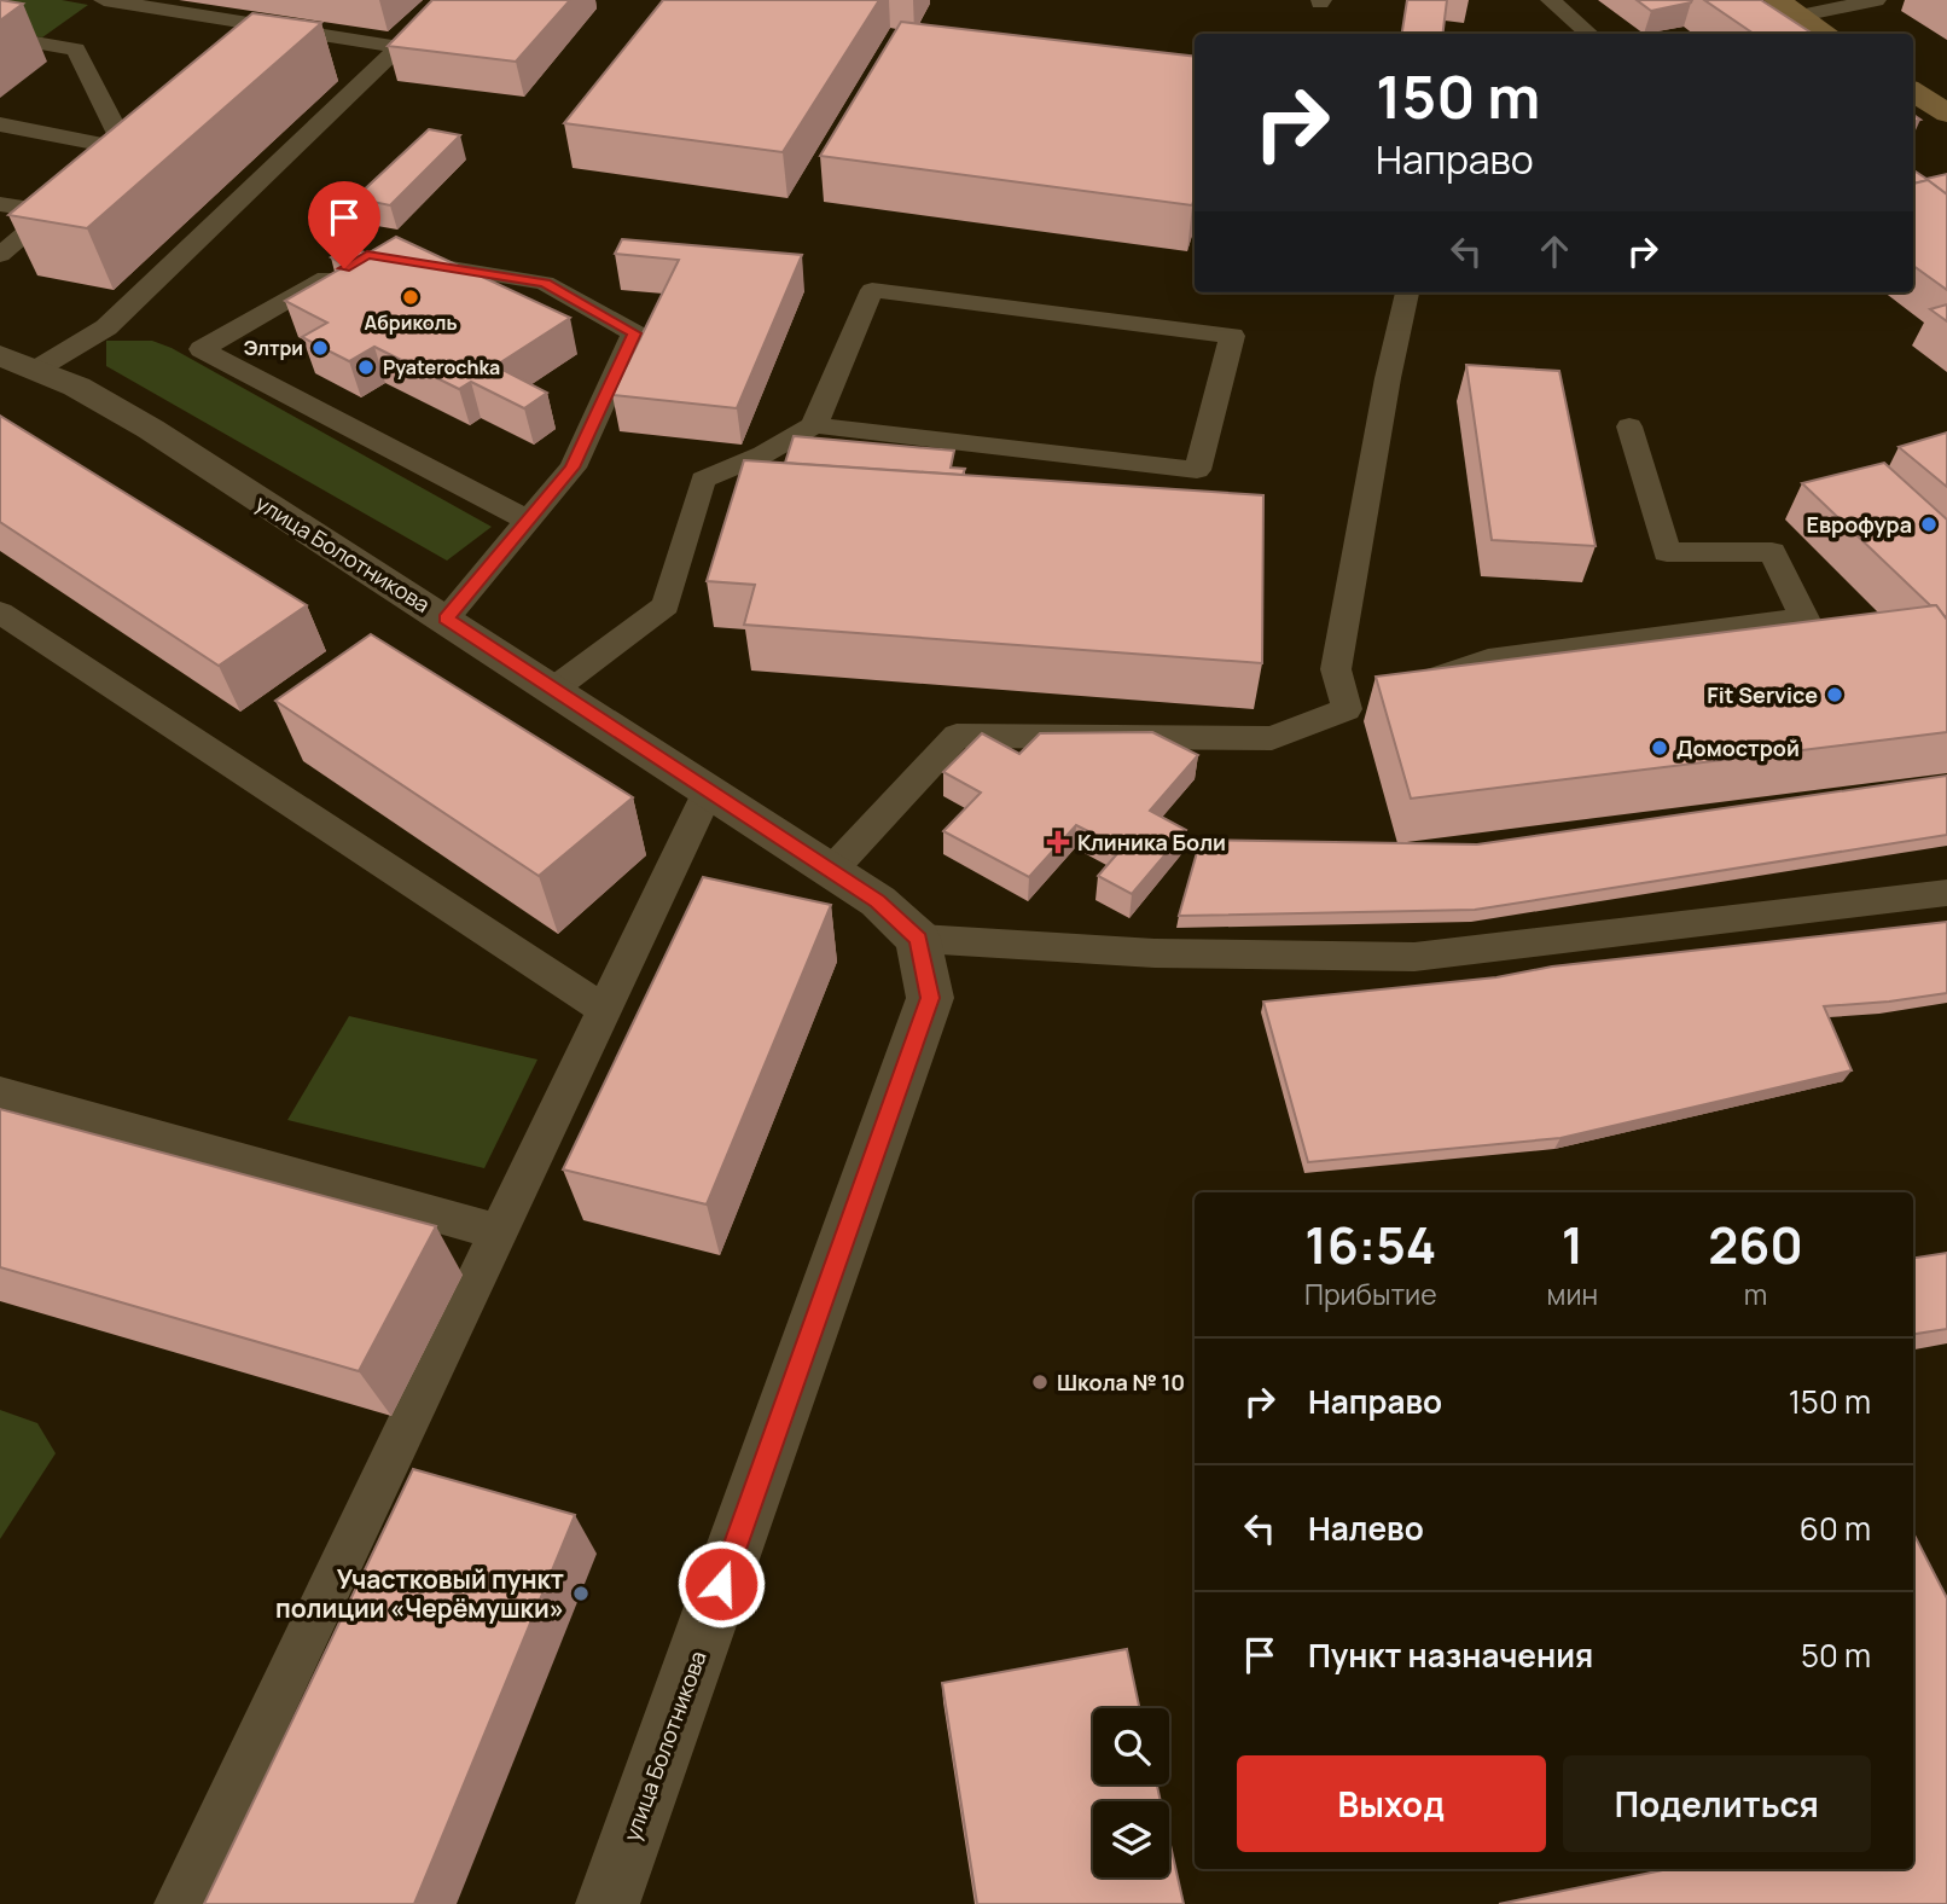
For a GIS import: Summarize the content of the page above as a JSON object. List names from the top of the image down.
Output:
{
  "streets": {
    "street": ["улица Болотникова"]
  },
  "places": {
    "other": [
      "Абриколь",
      "Элтри",
      "Pyaterochka",
      "Еврофура",
      "Fit Service",
      "Домострой",
      "Школа № 10",
      "Участковый пункт полиции «Черёмушки»"
    ],
    "health": ["Клиника Боли"]
  },
  "page": {
    "turn": ["150 m", "Направо"],
    "eta": [
      "16:54",
      "Прибытие",
      "1",
      "мин",
      "260",
      "m"
    ],
    "list": [
      {
        "name": "Направо",
        "value": "150 m"
      },
      {
        "name": "Налево",
        "value": "60 m"
      },
      {
        "name": "Пункт назначения",
        "value": "50 m"
      }
    ],
    "buttons": ["Выход", "Поделиться"]
  }
}
